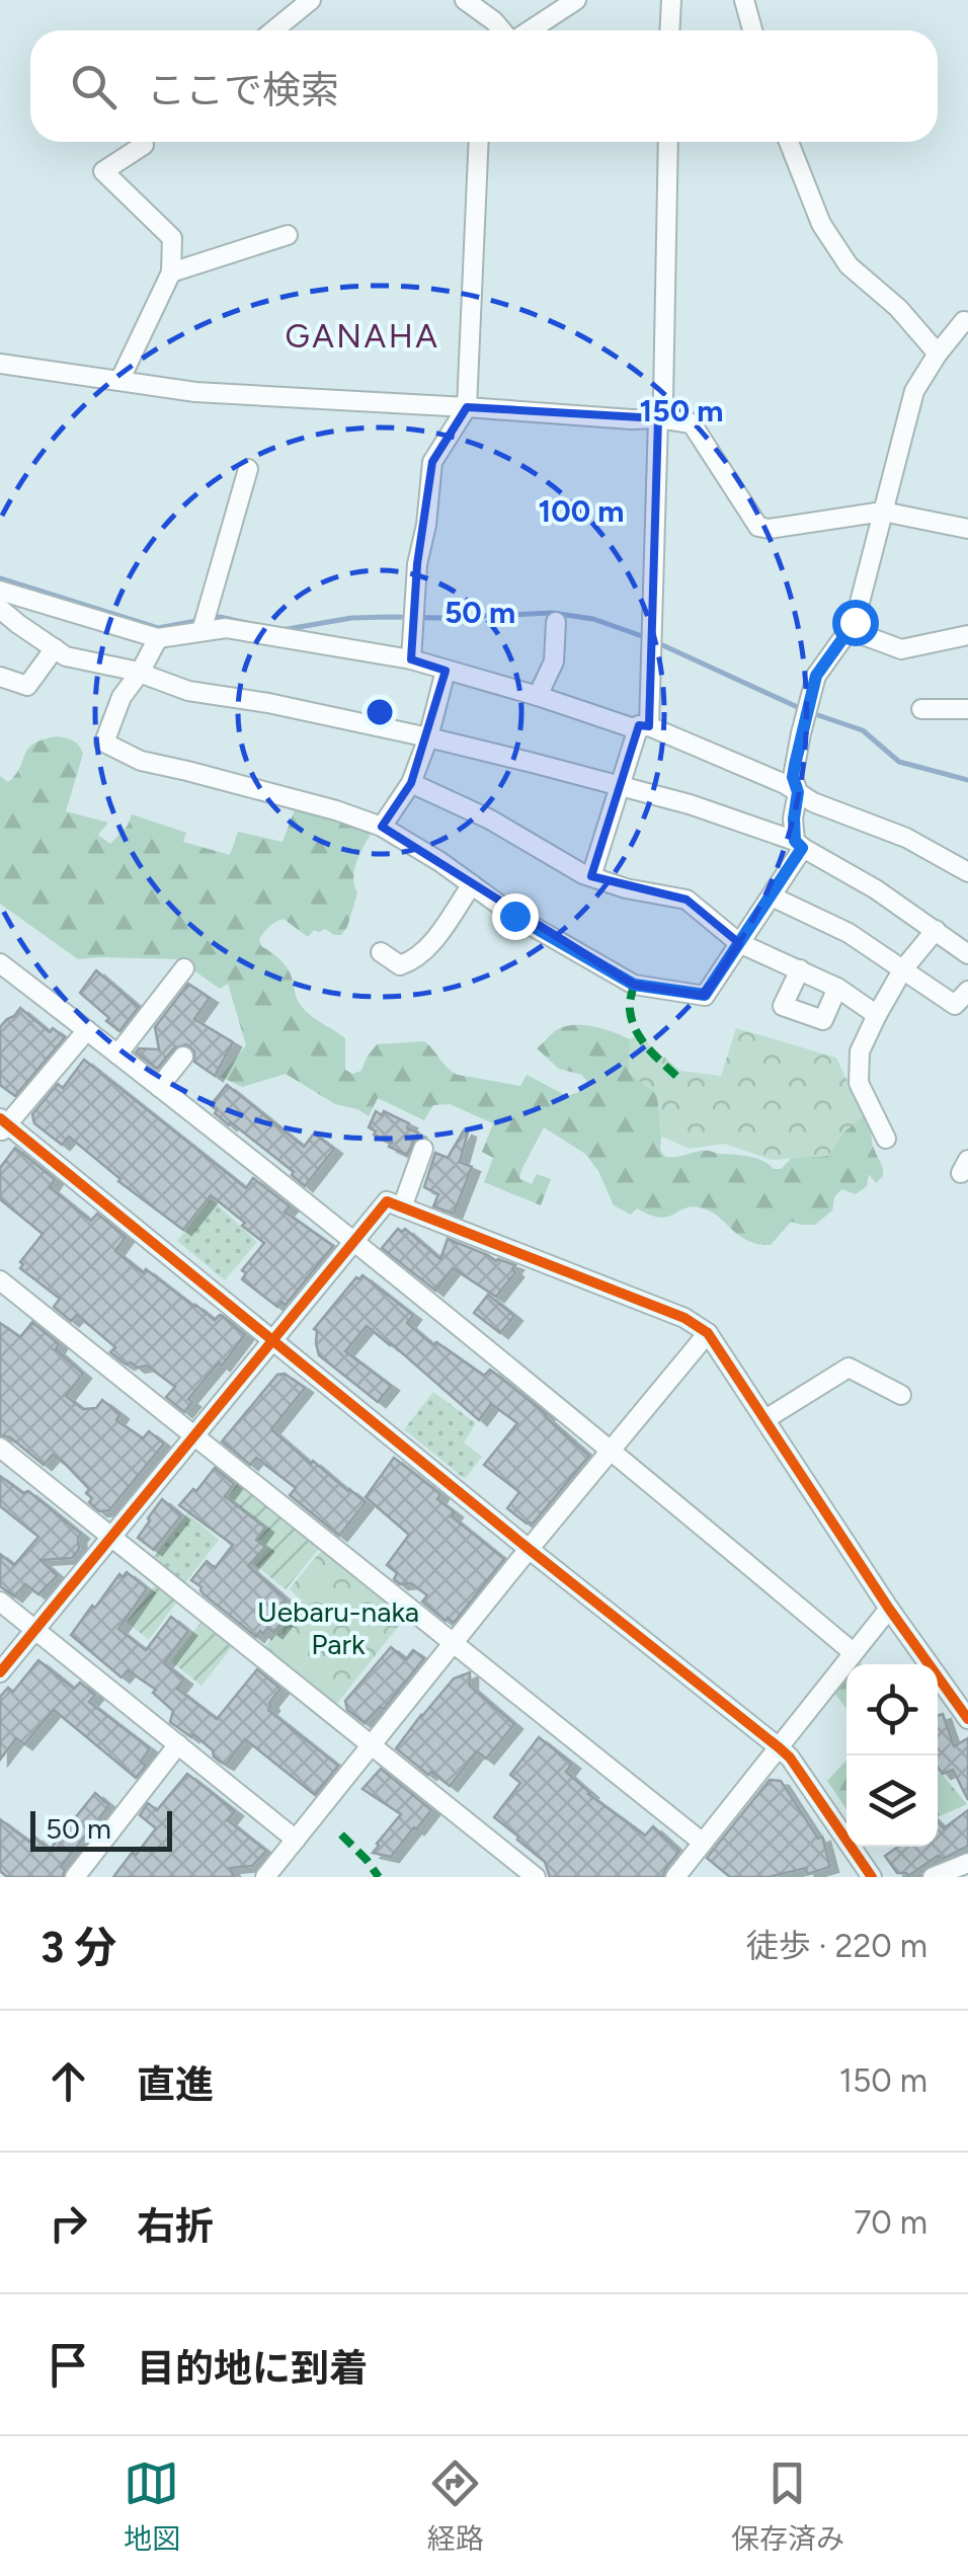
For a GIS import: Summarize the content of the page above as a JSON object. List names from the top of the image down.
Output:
{
  "districts": ["GANAHA"],
  "parks": ["Uebaru-naka Park"],
  "scale_bar": "50 m",
  "page": {
    "search": "ここで検索",
    "scale": "50 m",
    "heading": ["3 分", "徒歩 · 220 m"],
    "list": [
      ["直進", "150 m"],
      ["右折", "70 m"],
      "目的地に到着"
    ],
    "nav": ["地図", "経路", "保存済み"]
  },
  "rings": ["150 m", "100 m", "50 m"]
}
